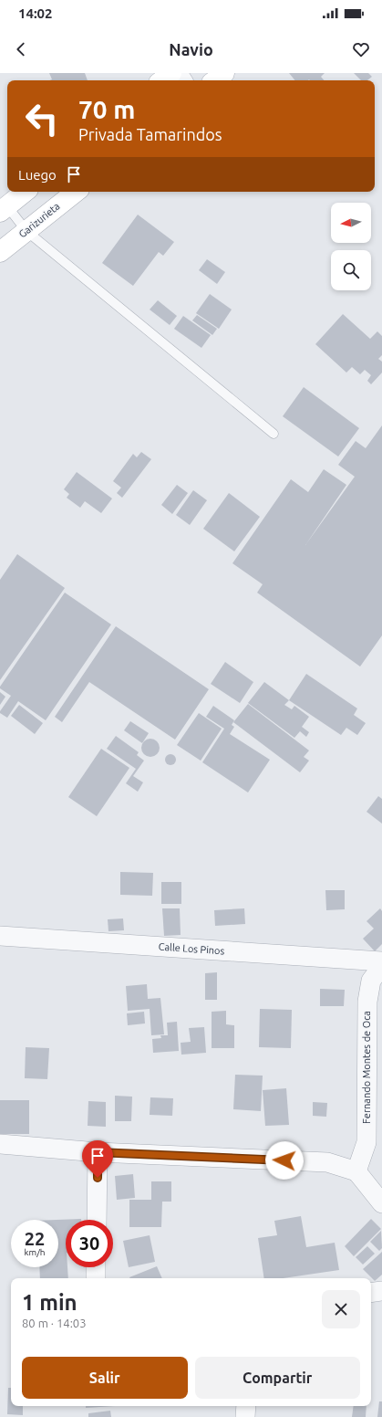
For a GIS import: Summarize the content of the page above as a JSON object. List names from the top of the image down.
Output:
{
  "streets": {
    "main road": ["Garizurieta"],
    "street": ["Calle Los Pinos", "Fernando Montes de Oca"]
  },
  "north": "left",
  "page": {
    "status": "14:02",
    "header": "Navio",
    "turn": ["70 m", "Privada Tamarindos"],
    "then": "Luego",
    "speed": "22 km/h",
    "limit": "30",
    "heading": ["1 min", "80 m · 14:03"],
    "buttons": ["Salir", "Compartir"]
  }
}
